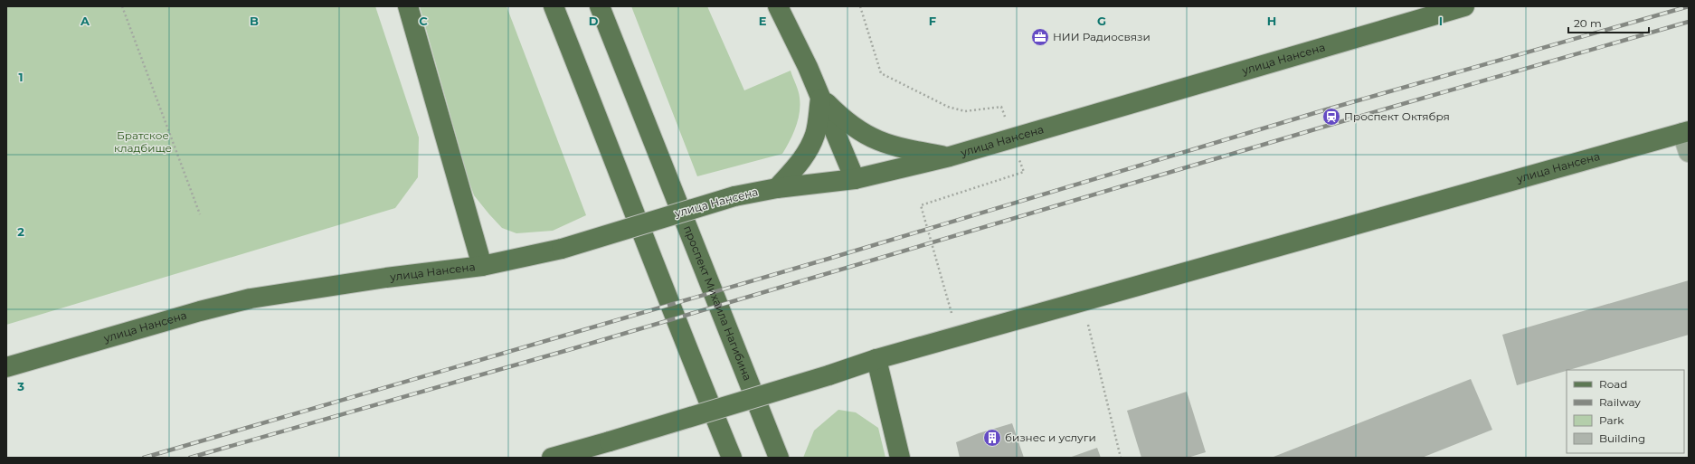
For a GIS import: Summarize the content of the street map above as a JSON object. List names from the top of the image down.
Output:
{
  "streets": {
    "main road": ["улица Нансена", "проспект Михаила Нагибина"]
  },
  "parks": ["Братское кладбище"],
  "places": {
    "office": ["НИИ Радиосвязи"],
    "station": ["Проспект Октября"],
    "building": ["бизнес и услуги"]
  },
  "legend": [
    "Road",
    "Railway",
    "Park",
    "Building"
  ],
  "scale_bar": "20 m",
  "grid": {
    "columns": [
      "A",
      "B",
      "C",
      "D",
      "E",
      "F",
      "G",
      "H",
      "I"
    ],
    "rows": ["1", "2", "3"]
  }
}
